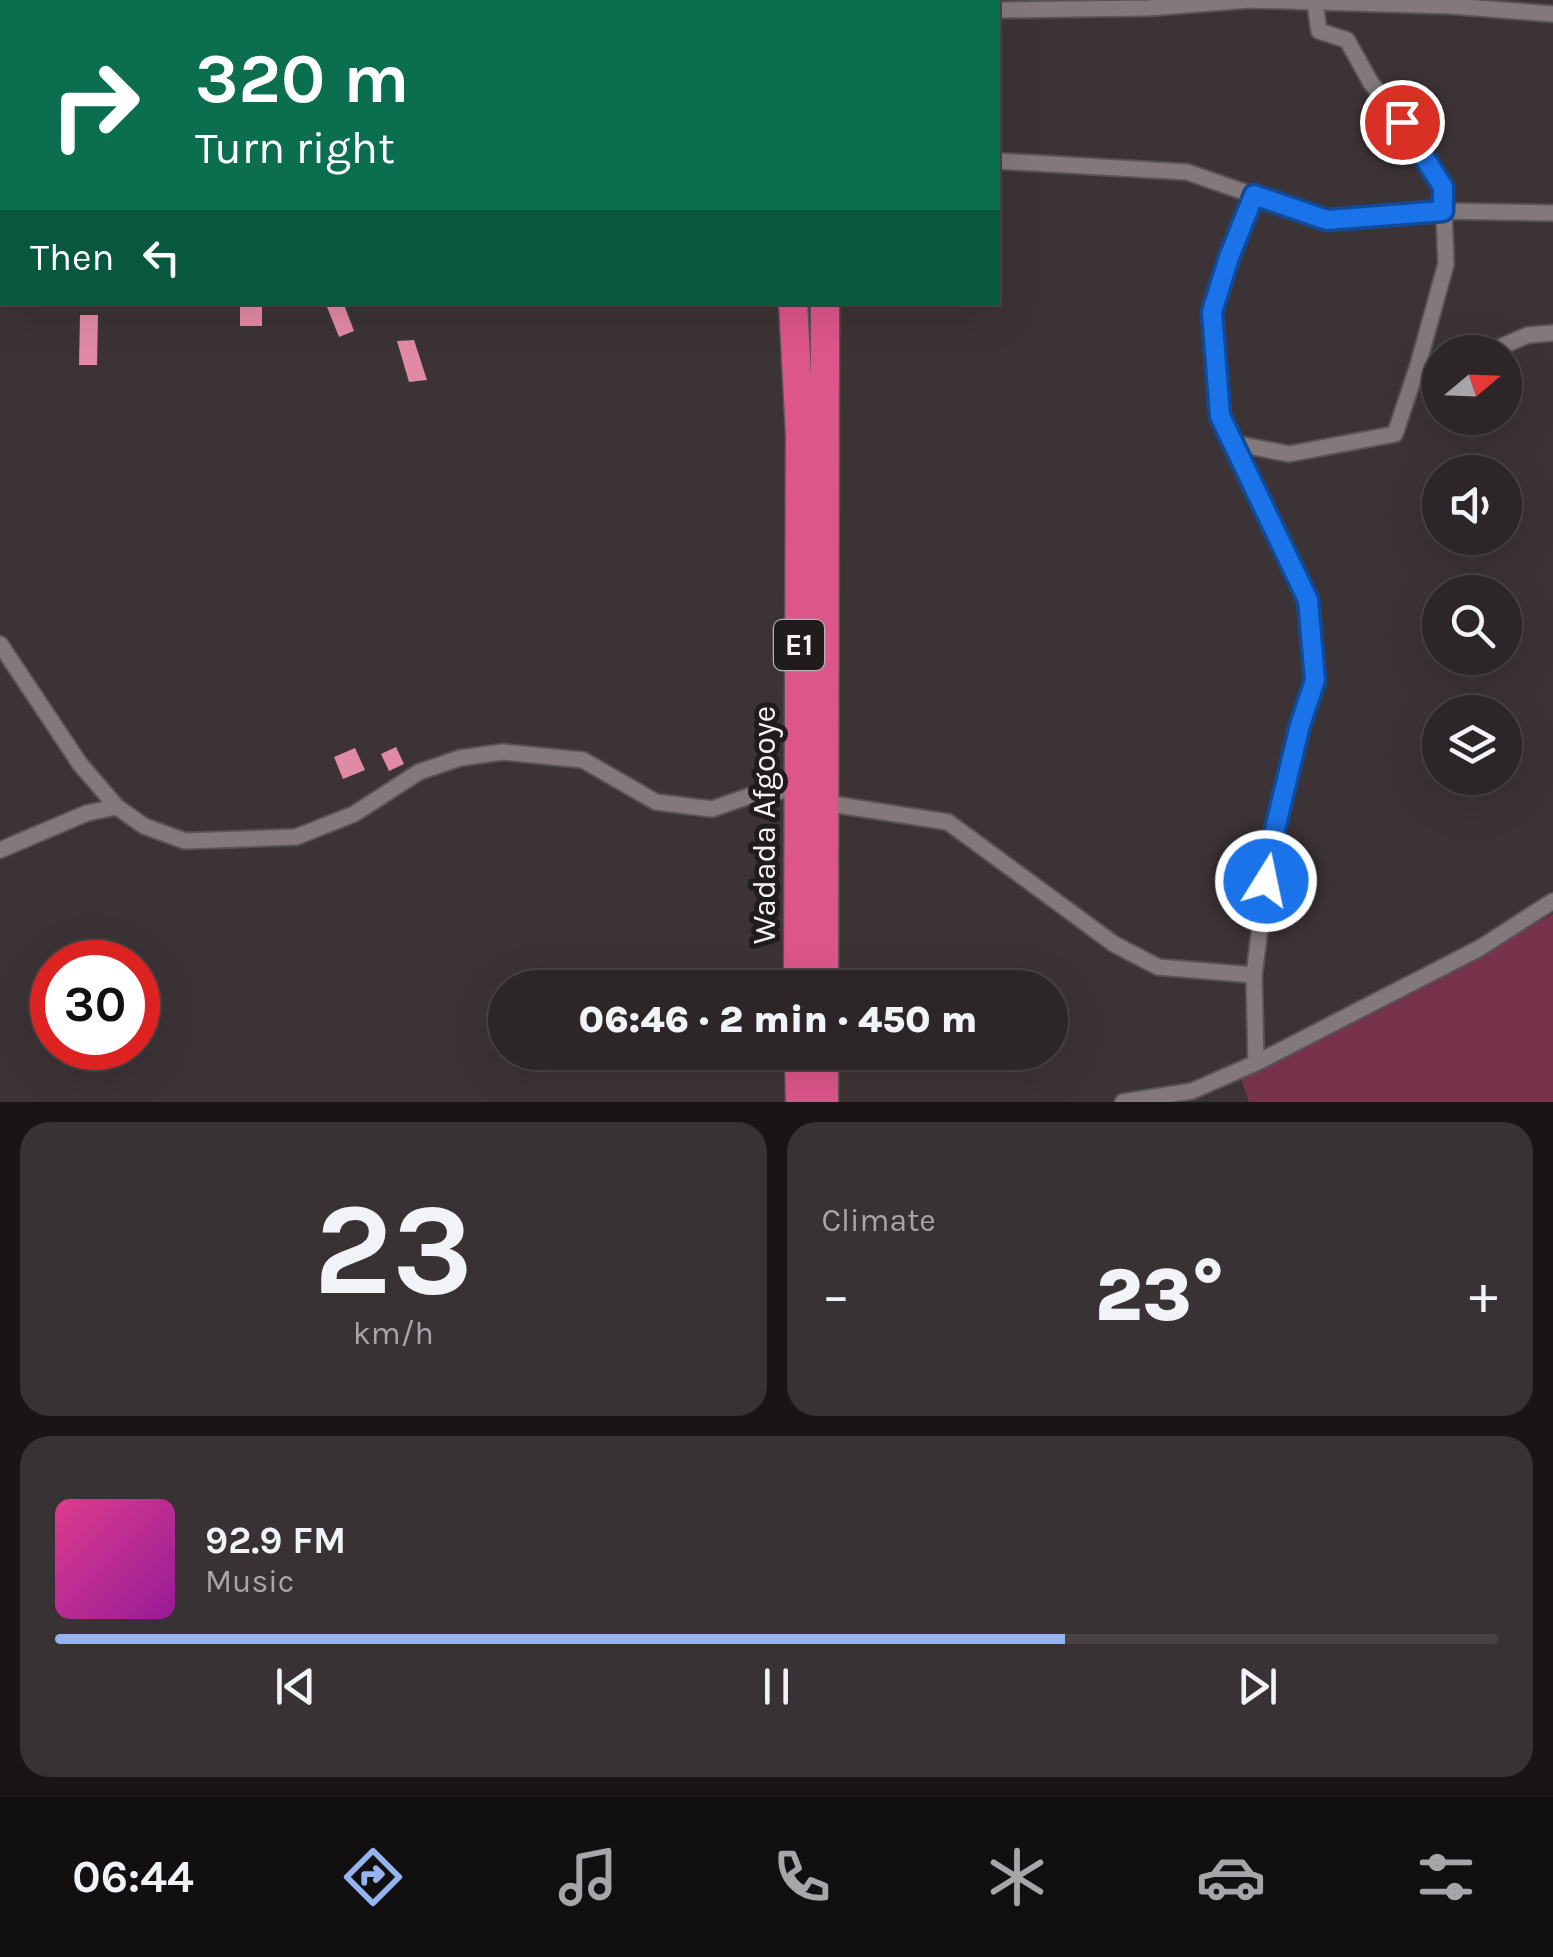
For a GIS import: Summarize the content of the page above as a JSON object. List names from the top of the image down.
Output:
{
  "streets": {
    "highway": ["E1", "Wadada Afgooye"]
  },
  "north": "right",
  "page": {
    "turn": ["320 m", "Turn right"],
    "then": "Then",
    "limit": "30",
    "trip": "06:46 · 2 min · 450 m",
    "tile": [
      ["23", "km/h"],
      "Climate"
    ],
    "heat": ["−", "23°", "+"],
    "song": ["92.9 FM", "Music"],
    "tabs": "06:44"
  }
}
